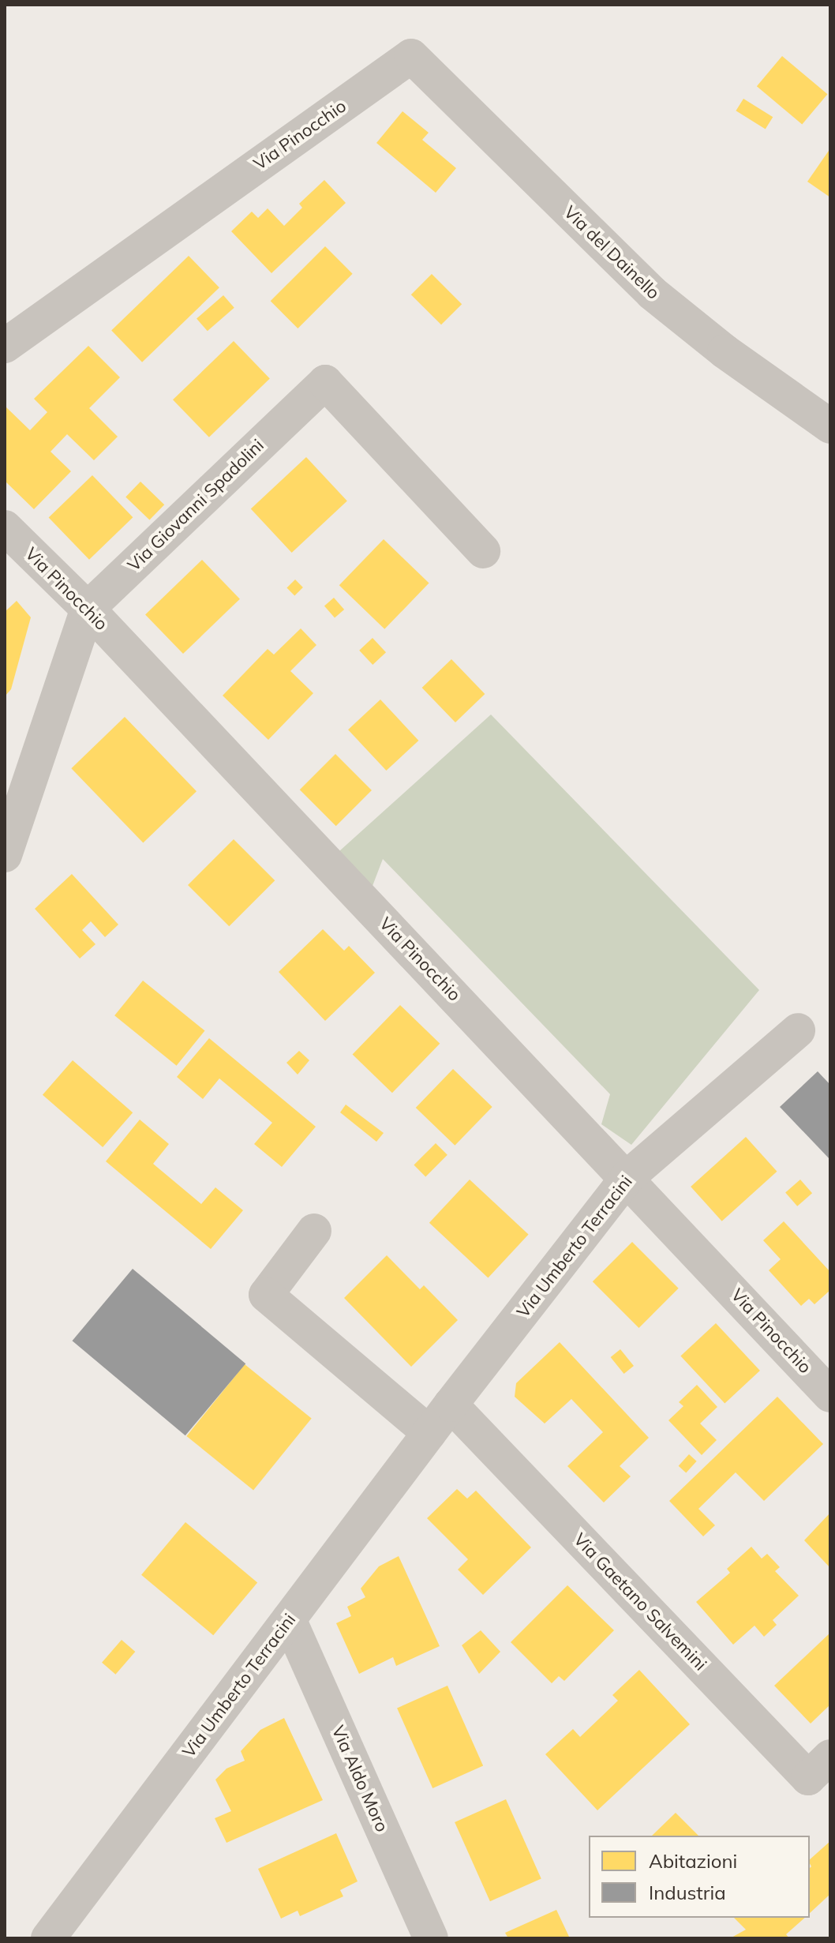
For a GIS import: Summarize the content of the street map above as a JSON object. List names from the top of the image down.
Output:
{
  "streets": {
    "street": [
      "Via Pinocchio",
      "Via del Dainello",
      "Via Giovanni Spadolini",
      "Via Umberto Terracini",
      "Via Gaetano Salvemini",
      "Via Aldo Moro"
    ]
  },
  "crossings": [
    ["Via Pinocchio", "Via del Dainello"],
    ["Via Pinocchio", "Via Giovanni Spadolini"],
    ["Via Pinocchio", "Via Umberto Terracini"],
    ["Via Umberto Terracini", "Via Gaetano Salvemini"],
    ["Via Umberto Terracini", "Via Aldo Moro"]
  ],
  "legend": ["Abitazioni", "Industria"]
}
